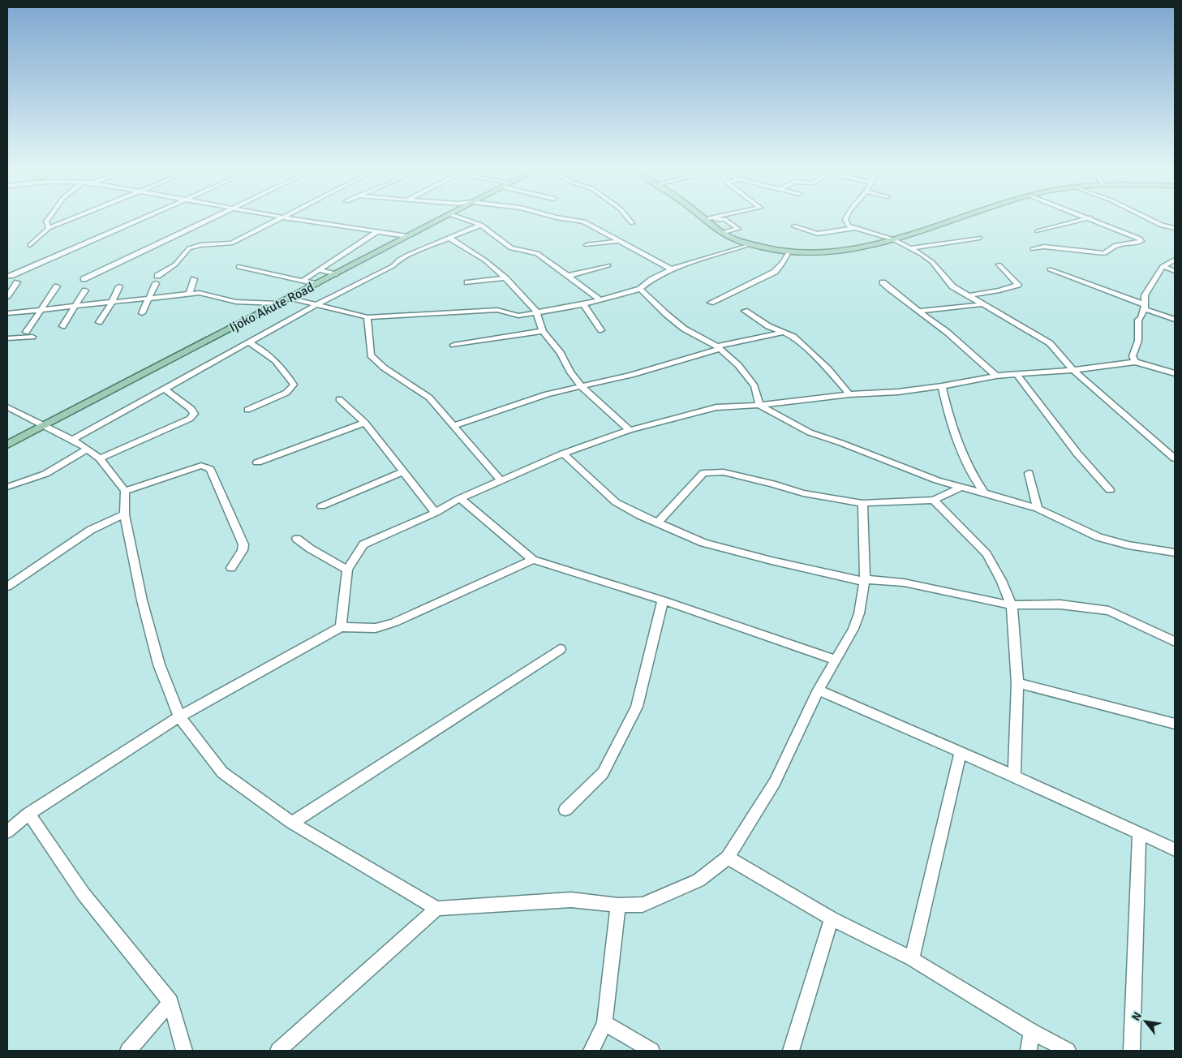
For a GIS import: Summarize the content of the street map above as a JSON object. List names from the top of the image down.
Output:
{
  "streets": {
    "main road": ["Ijoko Akute Road"]
  },
  "north": "top left"
}
